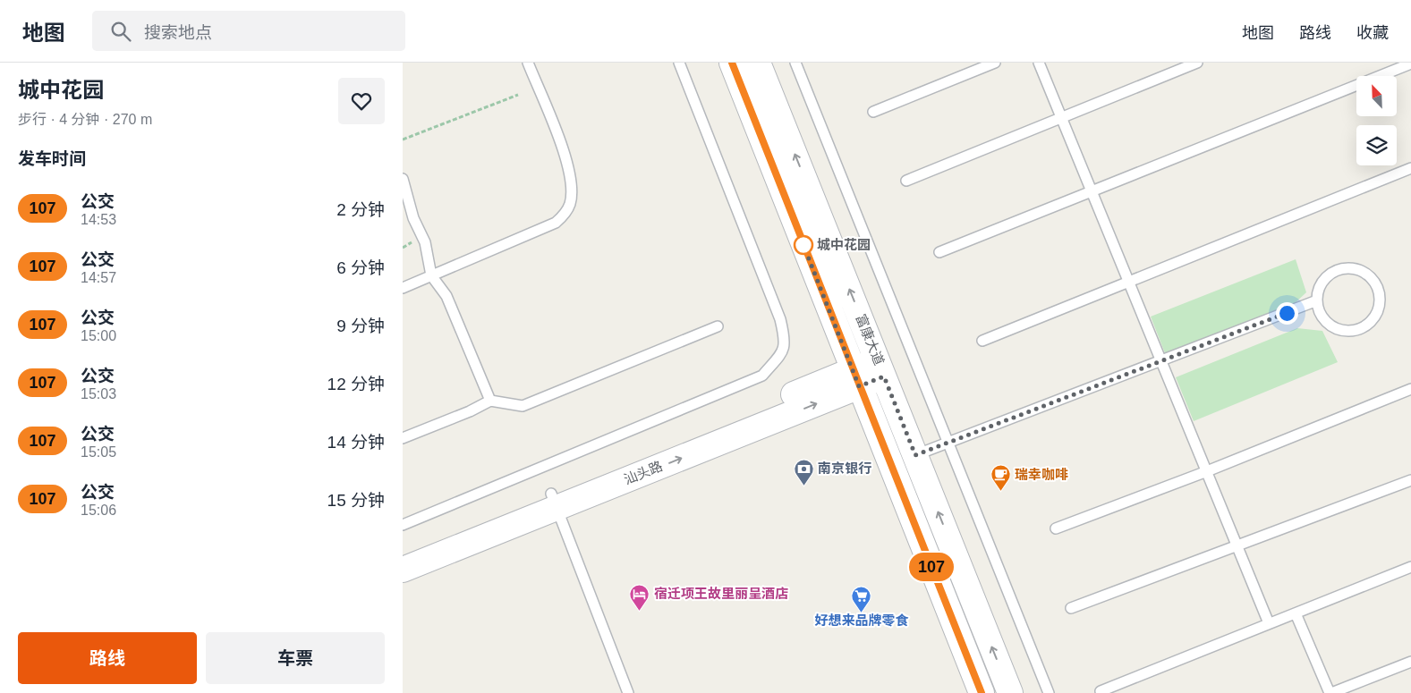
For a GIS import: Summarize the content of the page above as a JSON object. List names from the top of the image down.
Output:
{
  "streets": {
    "street": ["富康大道", "汕头路"]
  },
  "crossings": [
    ["富康大道", "汕头路"]
  ],
  "places": {
    "other": ["城中花园"],
    "bank": ["南京银行"],
    "cafe": ["瑞幸咖啡"],
    "hotel": ["宿迁项王故里丽呈酒店"],
    "supermarket": ["好想来品牌零食"]
  },
  "lines": ["bus line 107"],
  "north": "top left",
  "page": {
    "header": "地图",
    "search": "搜索地点",
    "nav": ["地图", "路线", "收藏"],
    "heading": [
      ["城中花园", "步行 · 4 分钟 · 270 m"],
      "发车时间"
    ],
    "on_map": "107",
    "list": [
      {
        "mark": "107",
        "name": "公交",
        "note": "14:53",
        "value": "2 分钟"
      },
      {
        "mark": "107",
        "name": "公交",
        "note": "14:57",
        "value": "6 分钟"
      },
      {
        "mark": "107",
        "name": "公交",
        "note": "15:00",
        "value": "9 分钟"
      },
      {
        "mark": "107",
        "name": "公交",
        "note": "15:03",
        "value": "12 分钟"
      },
      {
        "mark": "107",
        "name": "公交",
        "note": "15:05",
        "value": "14 分钟"
      },
      {
        "mark": "107",
        "name": "公交",
        "note": "15:06",
        "value": "15 分钟"
      }
    ],
    "buttons": ["路线", "车票"]
  }
}
